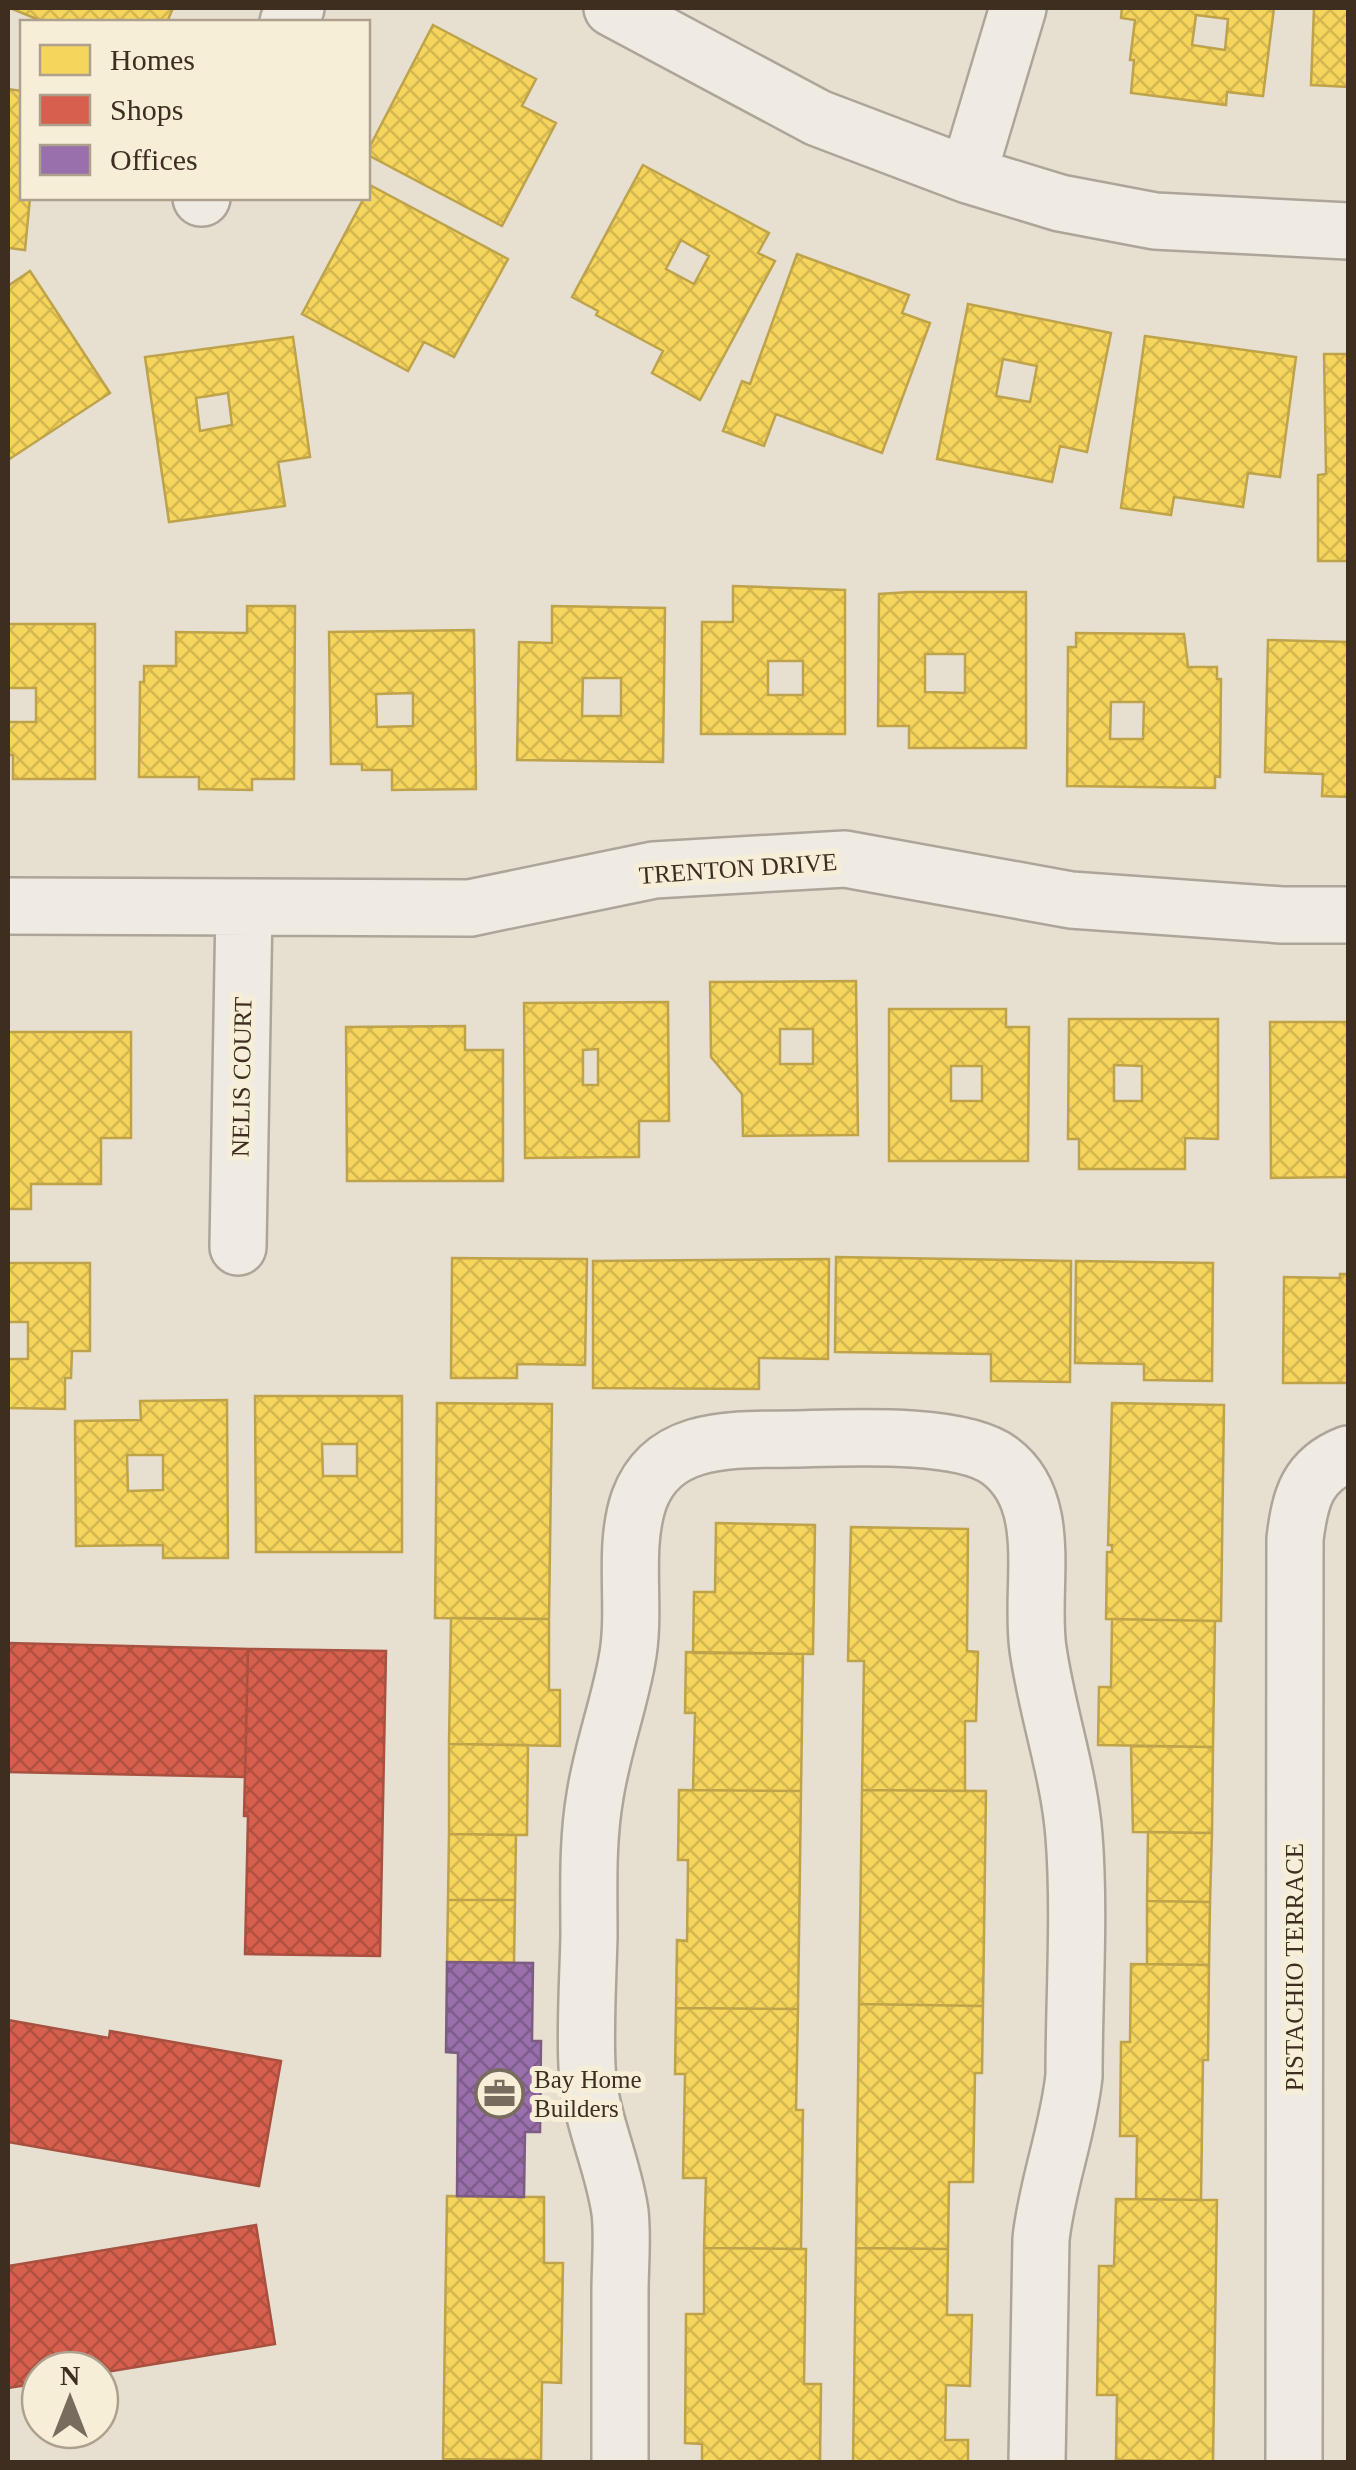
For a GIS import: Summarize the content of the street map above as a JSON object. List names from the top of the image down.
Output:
{
  "streets": {
    "street": ["TRENTON DRIVE", "NELIS COURT", "PISTACHIO TERRACE"]
  },
  "crossings": [
    ["TRENTON DRIVE", "NELIS COURT"]
  ],
  "places": {
    "office": ["Bay Home Builders"]
  },
  "legend": ["Homes", "Shops", "Offices"],
  "north": "top"
}
